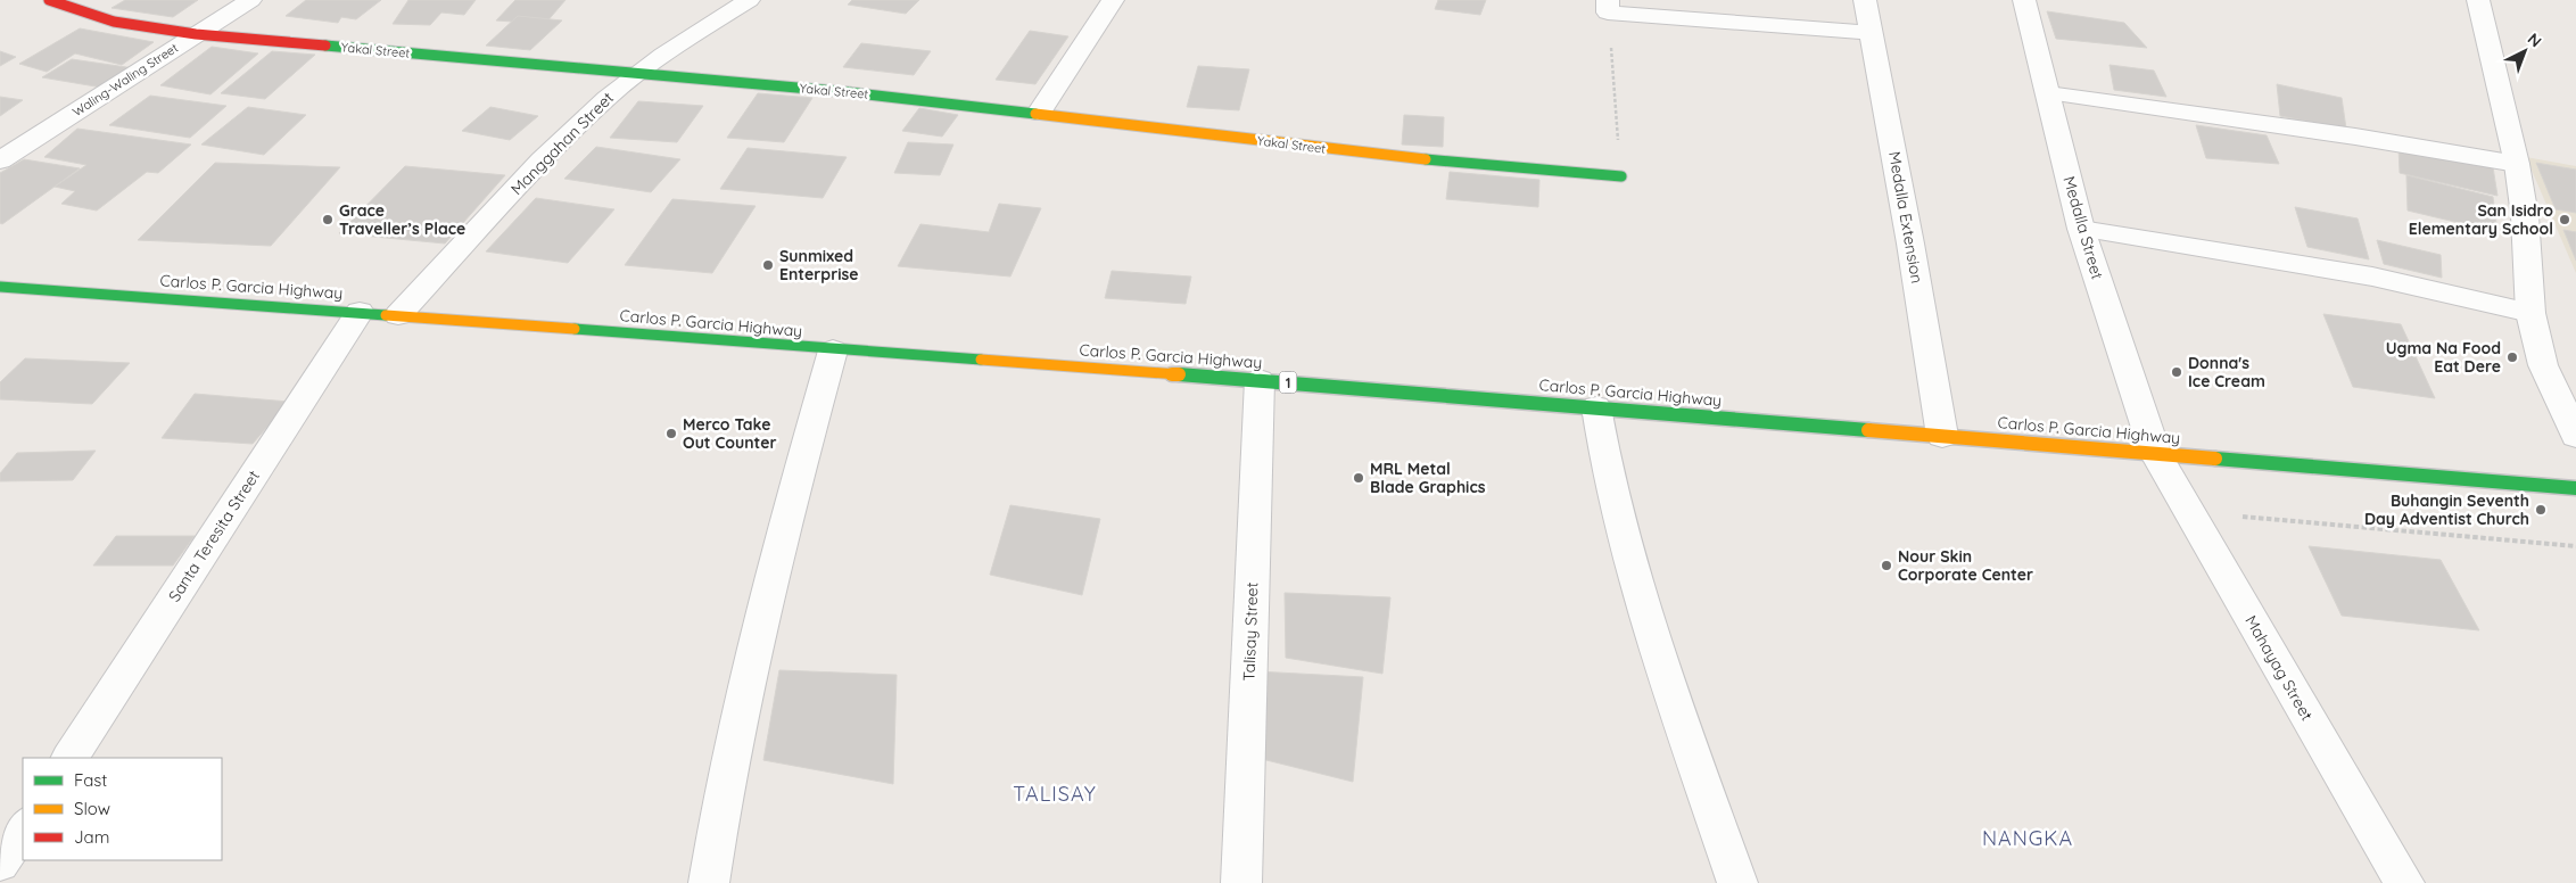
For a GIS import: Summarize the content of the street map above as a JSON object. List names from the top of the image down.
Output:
{
  "streets": {
    "main road": ["Yakal Street", "Carlos P. Garcia Highway", "1"],
    "street": [
      "Waling-Waling Street",
      "Manggahan Street",
      "Medalla Extension",
      "Medalla Street",
      "Santa Teresita Street",
      "Talisay Street",
      "Mahayag Street"
    ]
  },
  "crossings": [
    ["Yakal Street", "Waling-Waling Street"],
    ["Yakal Street", "Manggahan Street"],
    ["Manggahan Street", "Carlos P. Garcia Highway"],
    ["Medalla Extension", "Carlos P. Garcia Highway"],
    ["Medalla Street", "Carlos P. Garcia Highway"],
    ["Medalla Street", "Mahayag Street"],
    ["Carlos P. Garcia Highway", "Santa Teresita Street"],
    ["Carlos P. Garcia Highway", "Talisay Street"],
    ["Carlos P. Garcia Highway", "Mahayag Street"]
  ],
  "districts": ["TALISAY", "NANGKA"],
  "places": [
    "Grace Traveller’s Place",
    "San Isidro Elementary School",
    "Sunmixed Enterprise",
    "Ugma Na Food Eat Dere",
    "Donna's Ice Cream",
    "Merco Take Out Counter",
    "MRL Metal Blade Graphics",
    "Buhangin Seventh Day Adventist Church",
    "Nour Skin Corporate Center"
  ],
  "legend": ["Fast", "Slow", "Jam"],
  "north": "top right"
}
